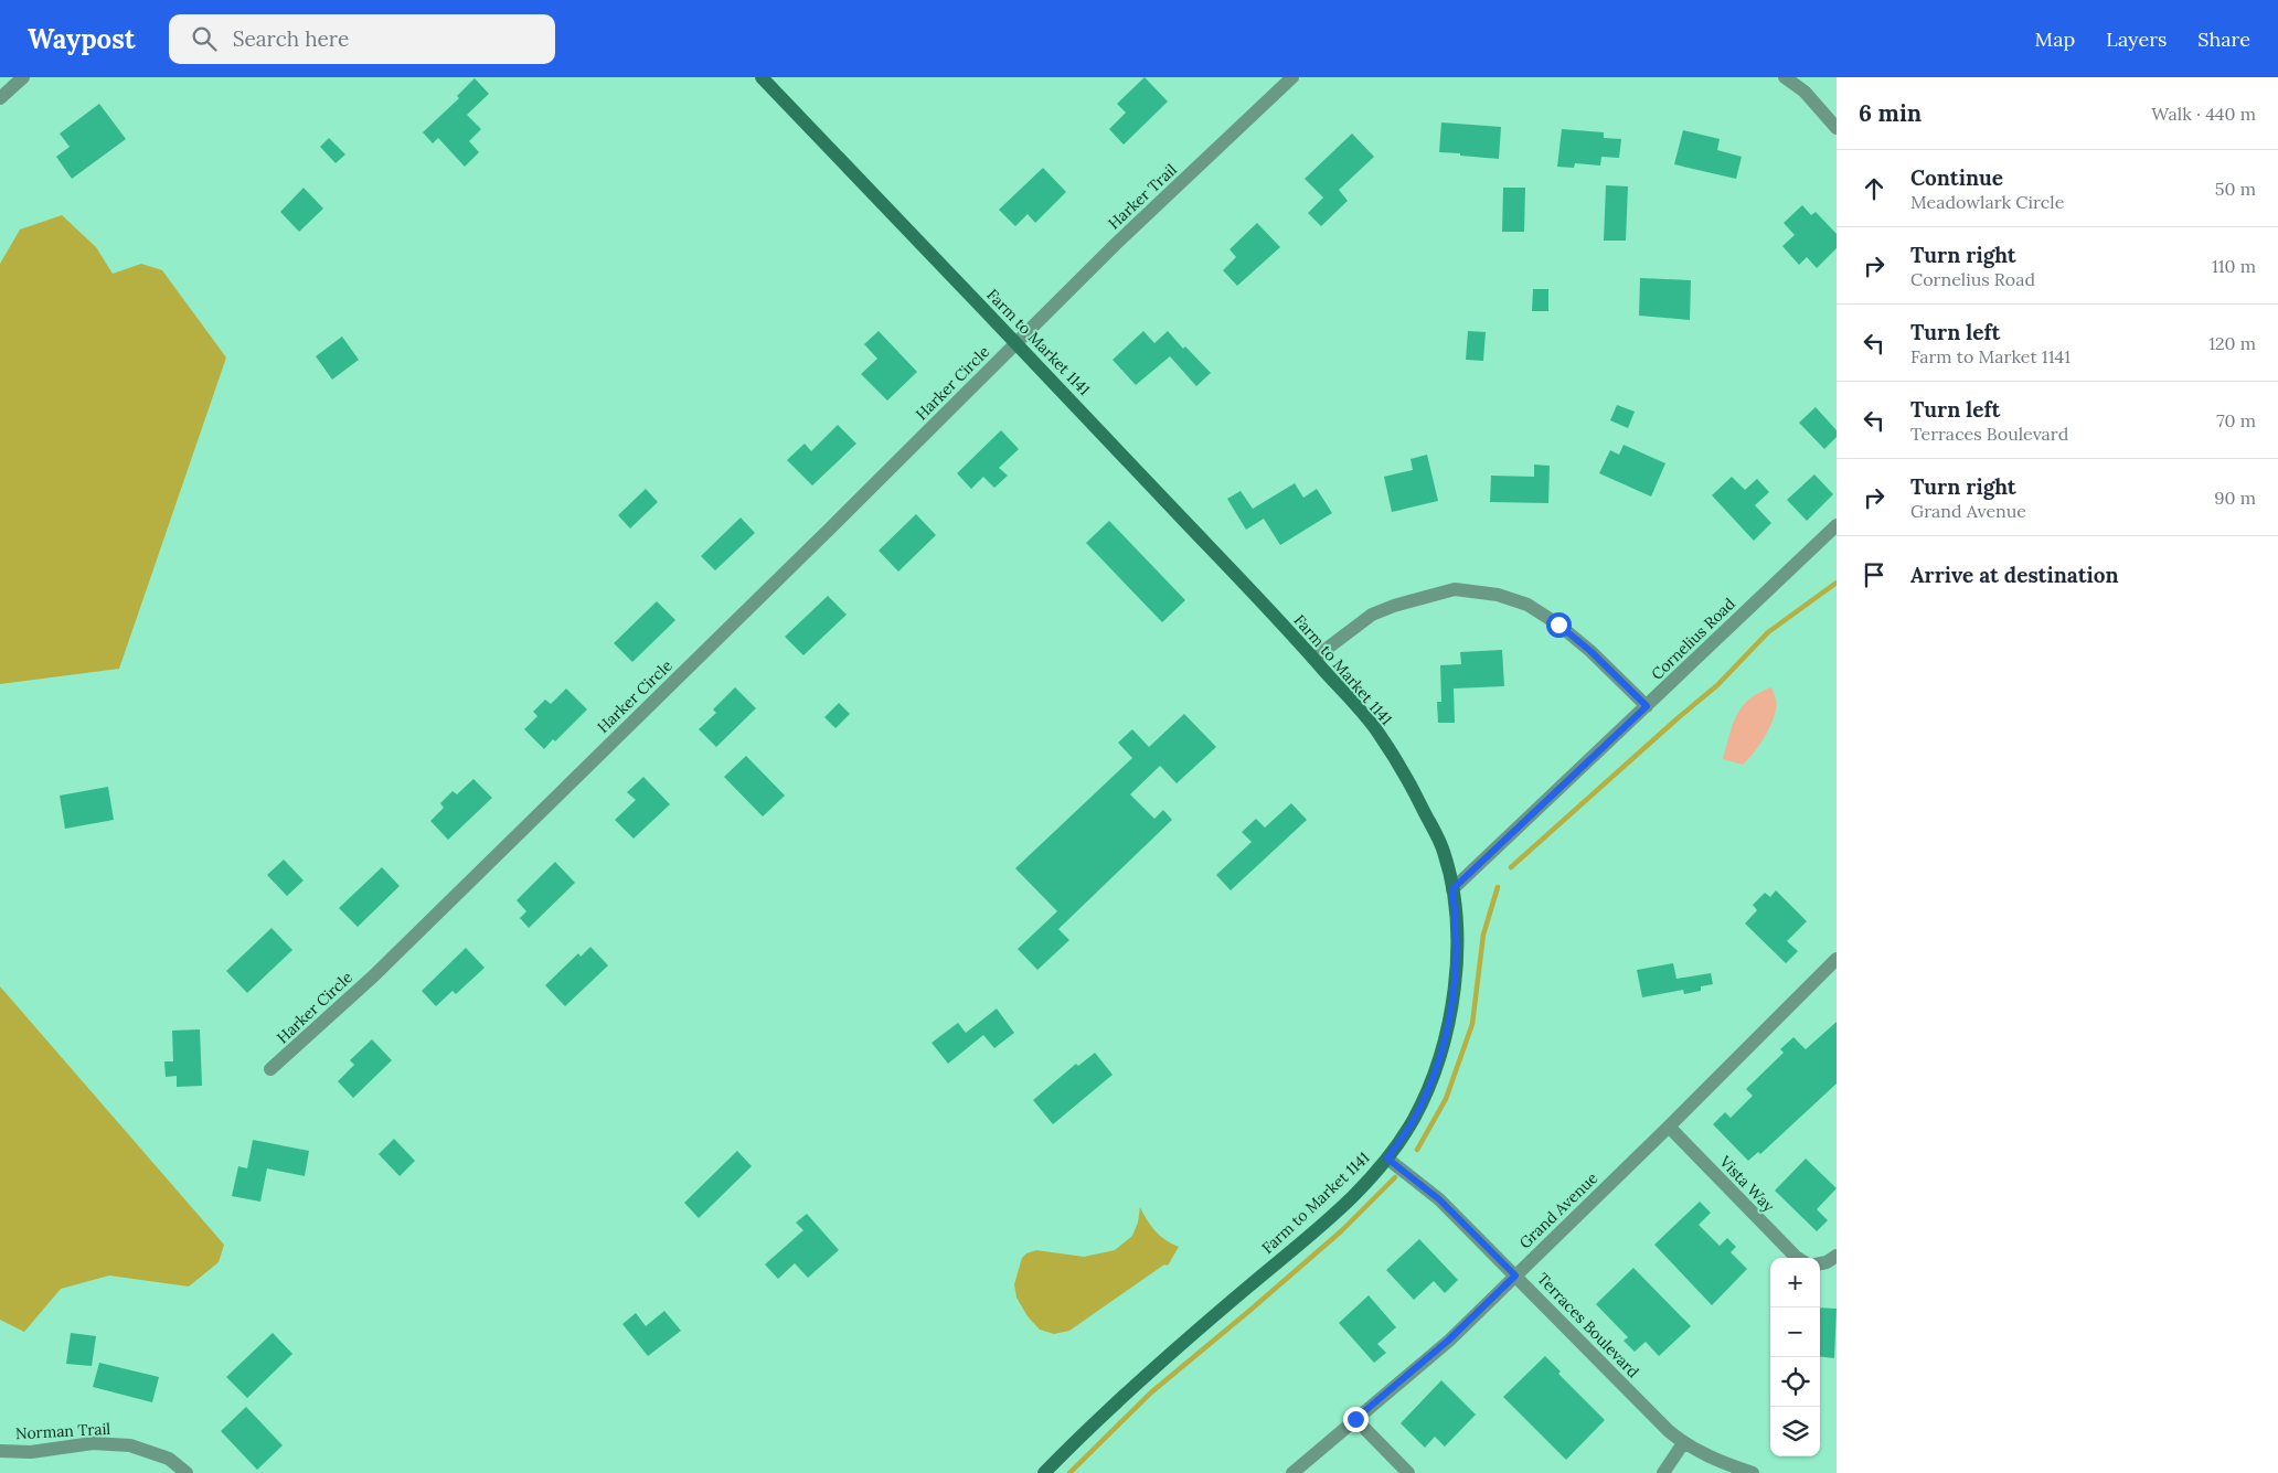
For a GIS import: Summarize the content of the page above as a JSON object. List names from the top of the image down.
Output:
{
  "streets": {
    "street": [
      "Harker Trail",
      "Farm to Market 1141",
      "Harker Circle",
      "Cornelius Road",
      "Vista Way",
      "Grand Avenue",
      "Terraces Boulevard",
      "Norman Trail"
    ]
  },
  "crossings": [
    ["Harker Trail", "Farm to Market 1141"],
    ["Harker Trail", "Harker Circle"],
    ["Farm to Market 1141", "Harker Circle"],
    ["Farm to Market 1141", "Cornelius Road"],
    ["Farm to Market 1141", "Terraces Boulevard"],
    ["Vista Way", "Grand Avenue"],
    ["Grand Avenue", "Terraces Boulevard"]
  ],
  "page": {
    "header": "Waypost",
    "search": "Search here",
    "nav": ["Map", "Layers", "Share"],
    "heading": ["6 min", "Walk · 440 m"],
    "list": [
      ["Continue", "Meadowlark Circle", "50 m"],
      ["Turn right", "Cornelius Road", "110 m"],
      ["Turn left", "Farm to Market 1141", "120 m"],
      ["Turn left", "Terraces Boulevard", "70 m"],
      ["Turn right", "Grand Avenue", "90 m"],
      "Arrive at destination"
    ],
    "map_buttons": ["+", "−"]
  }
}
